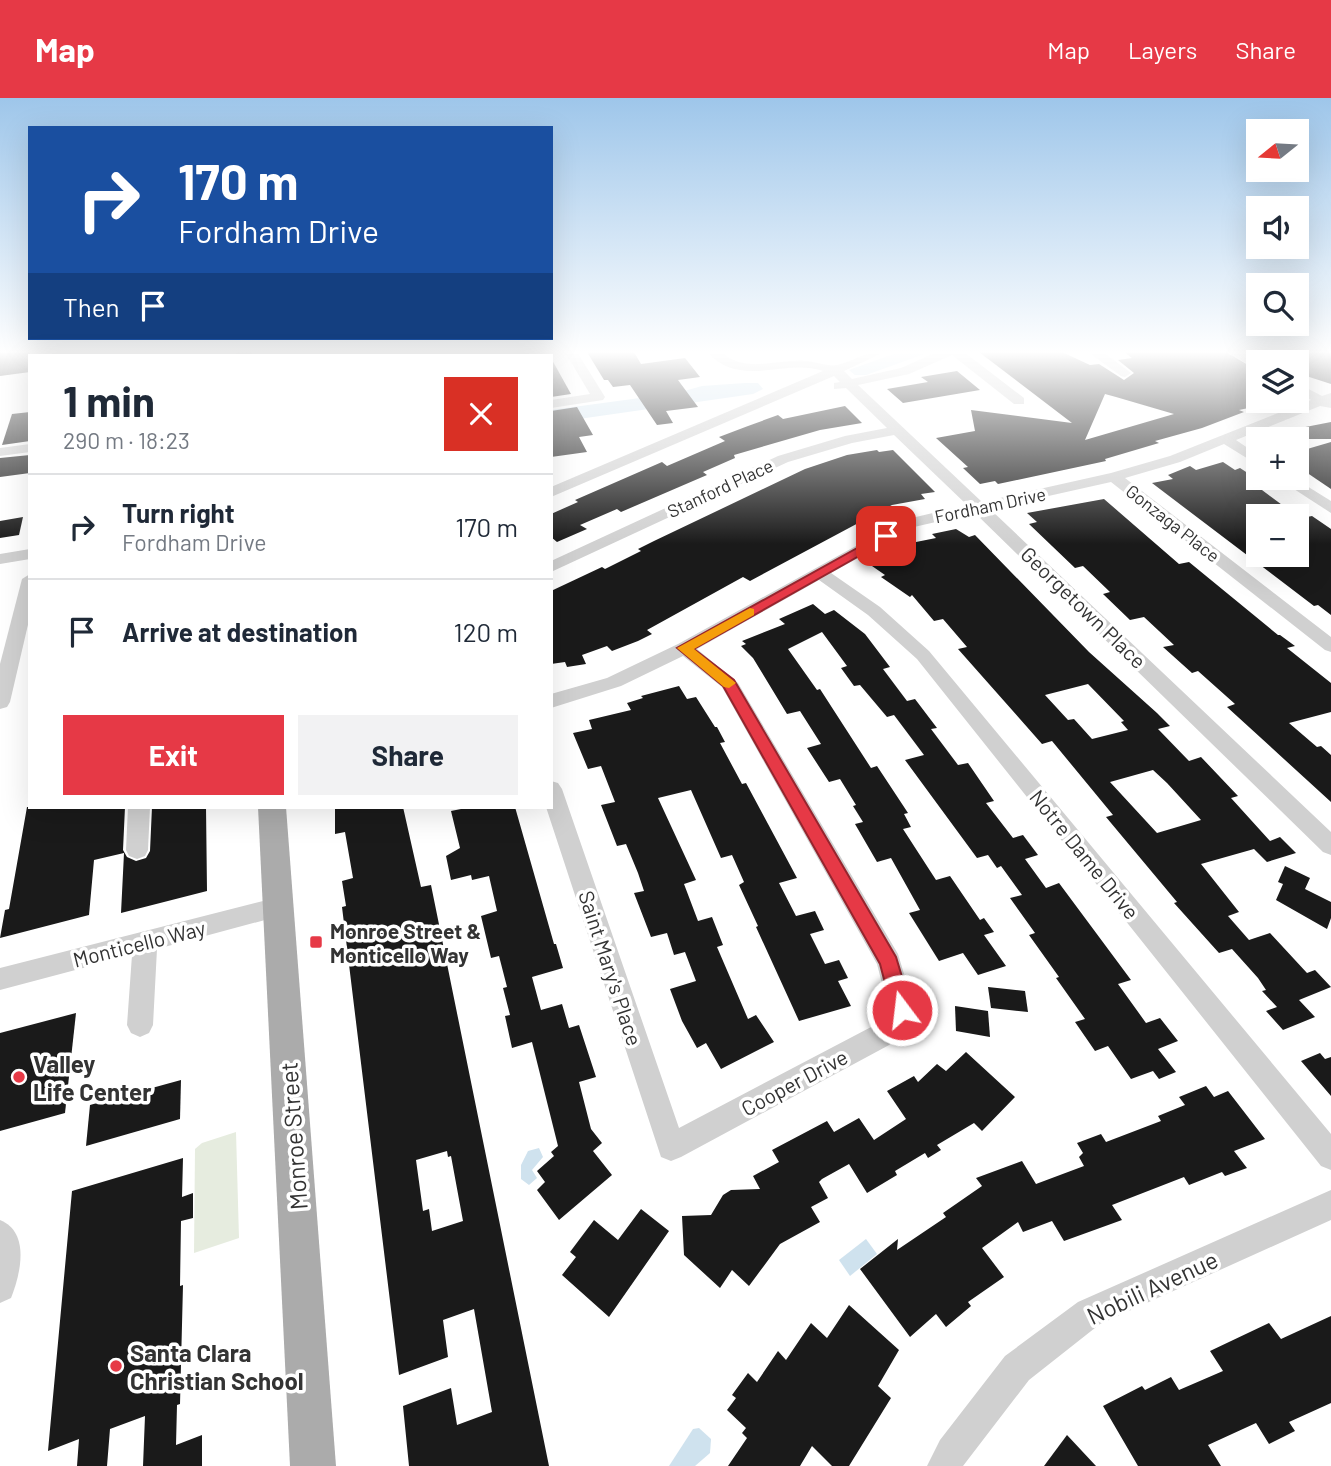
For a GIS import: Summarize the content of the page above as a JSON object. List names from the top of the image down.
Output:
{
  "streets": {
    "main road": ["Monroe Street"],
    "street": [
      "Stanford Place",
      "Fordham Drive",
      "Gonzaga Place",
      "Georgetown Place",
      "Notre Dame Drive",
      "Monticello Way",
      "Saint Mary's Place",
      "Cooper Drive",
      "Nobili Avenue"
    ]
  },
  "crossings": [
    ["Stanford Place", "Georgetown Place"],
    ["Fordham Drive", "Gonzaga Place"],
    ["Fordham Drive", "Georgetown Place"],
    ["Fordham Drive", "Notre Dame Drive"],
    ["Fordham Drive", "Cooper Drive"],
    ["Monticello Way", "Monroe Street"],
    ["Saint Mary's Place", "Cooper Drive"]
  ],
  "places": {
    "transit": ["Monroe Street & Monticello Way"],
    "other": ["Valley Life Center", "Santa Clara Christian School"]
  },
  "north": "left",
  "page": {
    "header": "Map",
    "nav": ["Map", "Layers", "Share"],
    "map_buttons": ["+", "−"],
    "turn": ["170 m", "Fordham Drive"],
    "then": "Then",
    "heading": ["1 min", "290 m · 18:23"],
    "list": [
      {
        "name": "Turn right",
        "note": "Fordham Drive",
        "value": "170 m"
      },
      {
        "name": "Arrive at destination",
        "value": "120 m"
      }
    ],
    "buttons": ["Exit", "Share"]
  }
}
